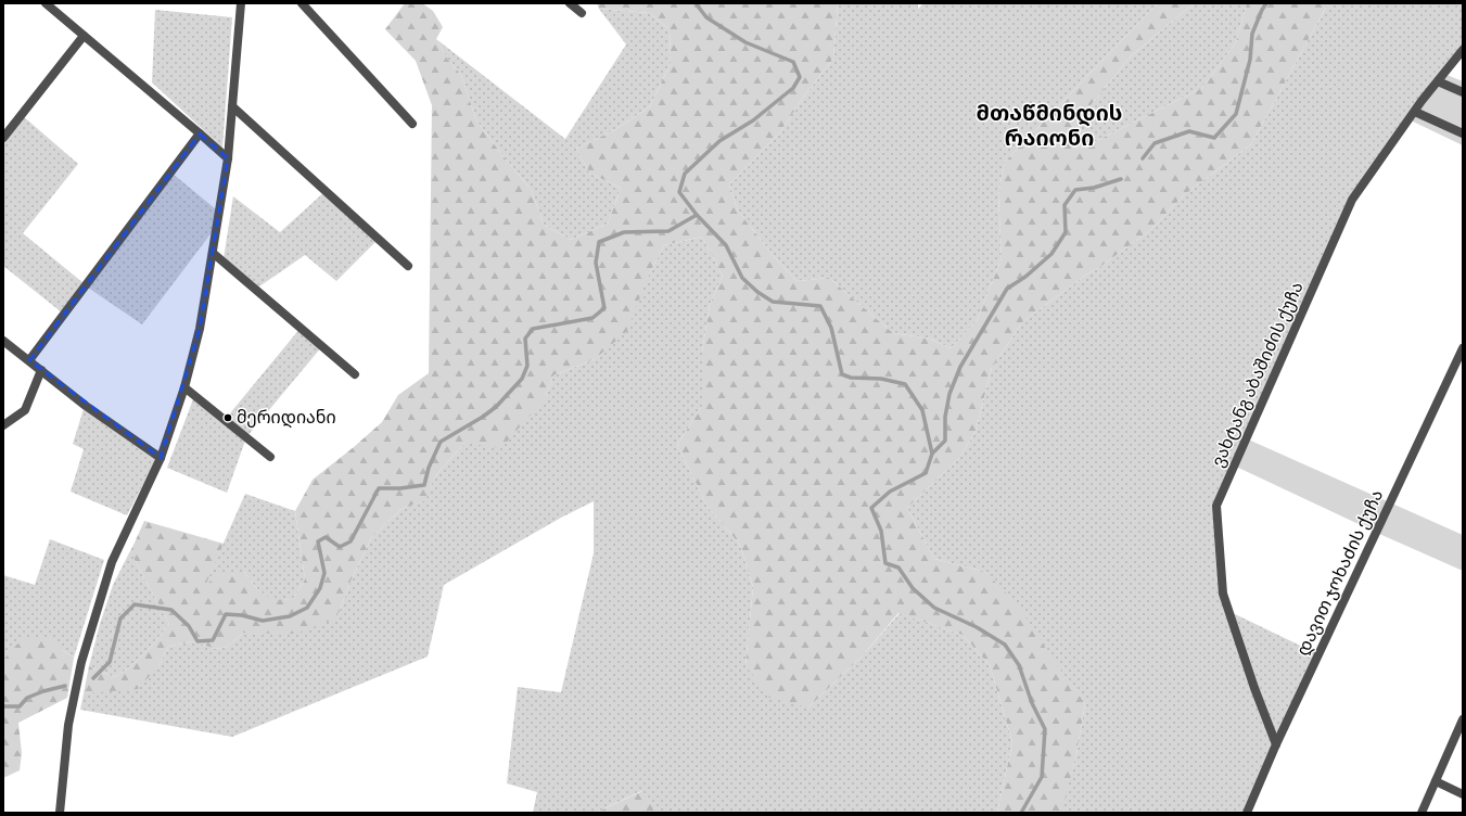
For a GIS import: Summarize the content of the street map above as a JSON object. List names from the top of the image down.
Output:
{
  "streets": {
    "street": ["ვახტანგ აბაშიძის ქუჩა", "დავით ჯოხაძის ქუჩა"]
  },
  "crossings": [
    ["ვახტანგ აბაშიძის ქუჩა", "დავით ჯოხაძის ქუჩა"]
  ],
  "districts": ["მთაწმინდის რაიონი"],
  "places": ["მერიდიანი"]
}
